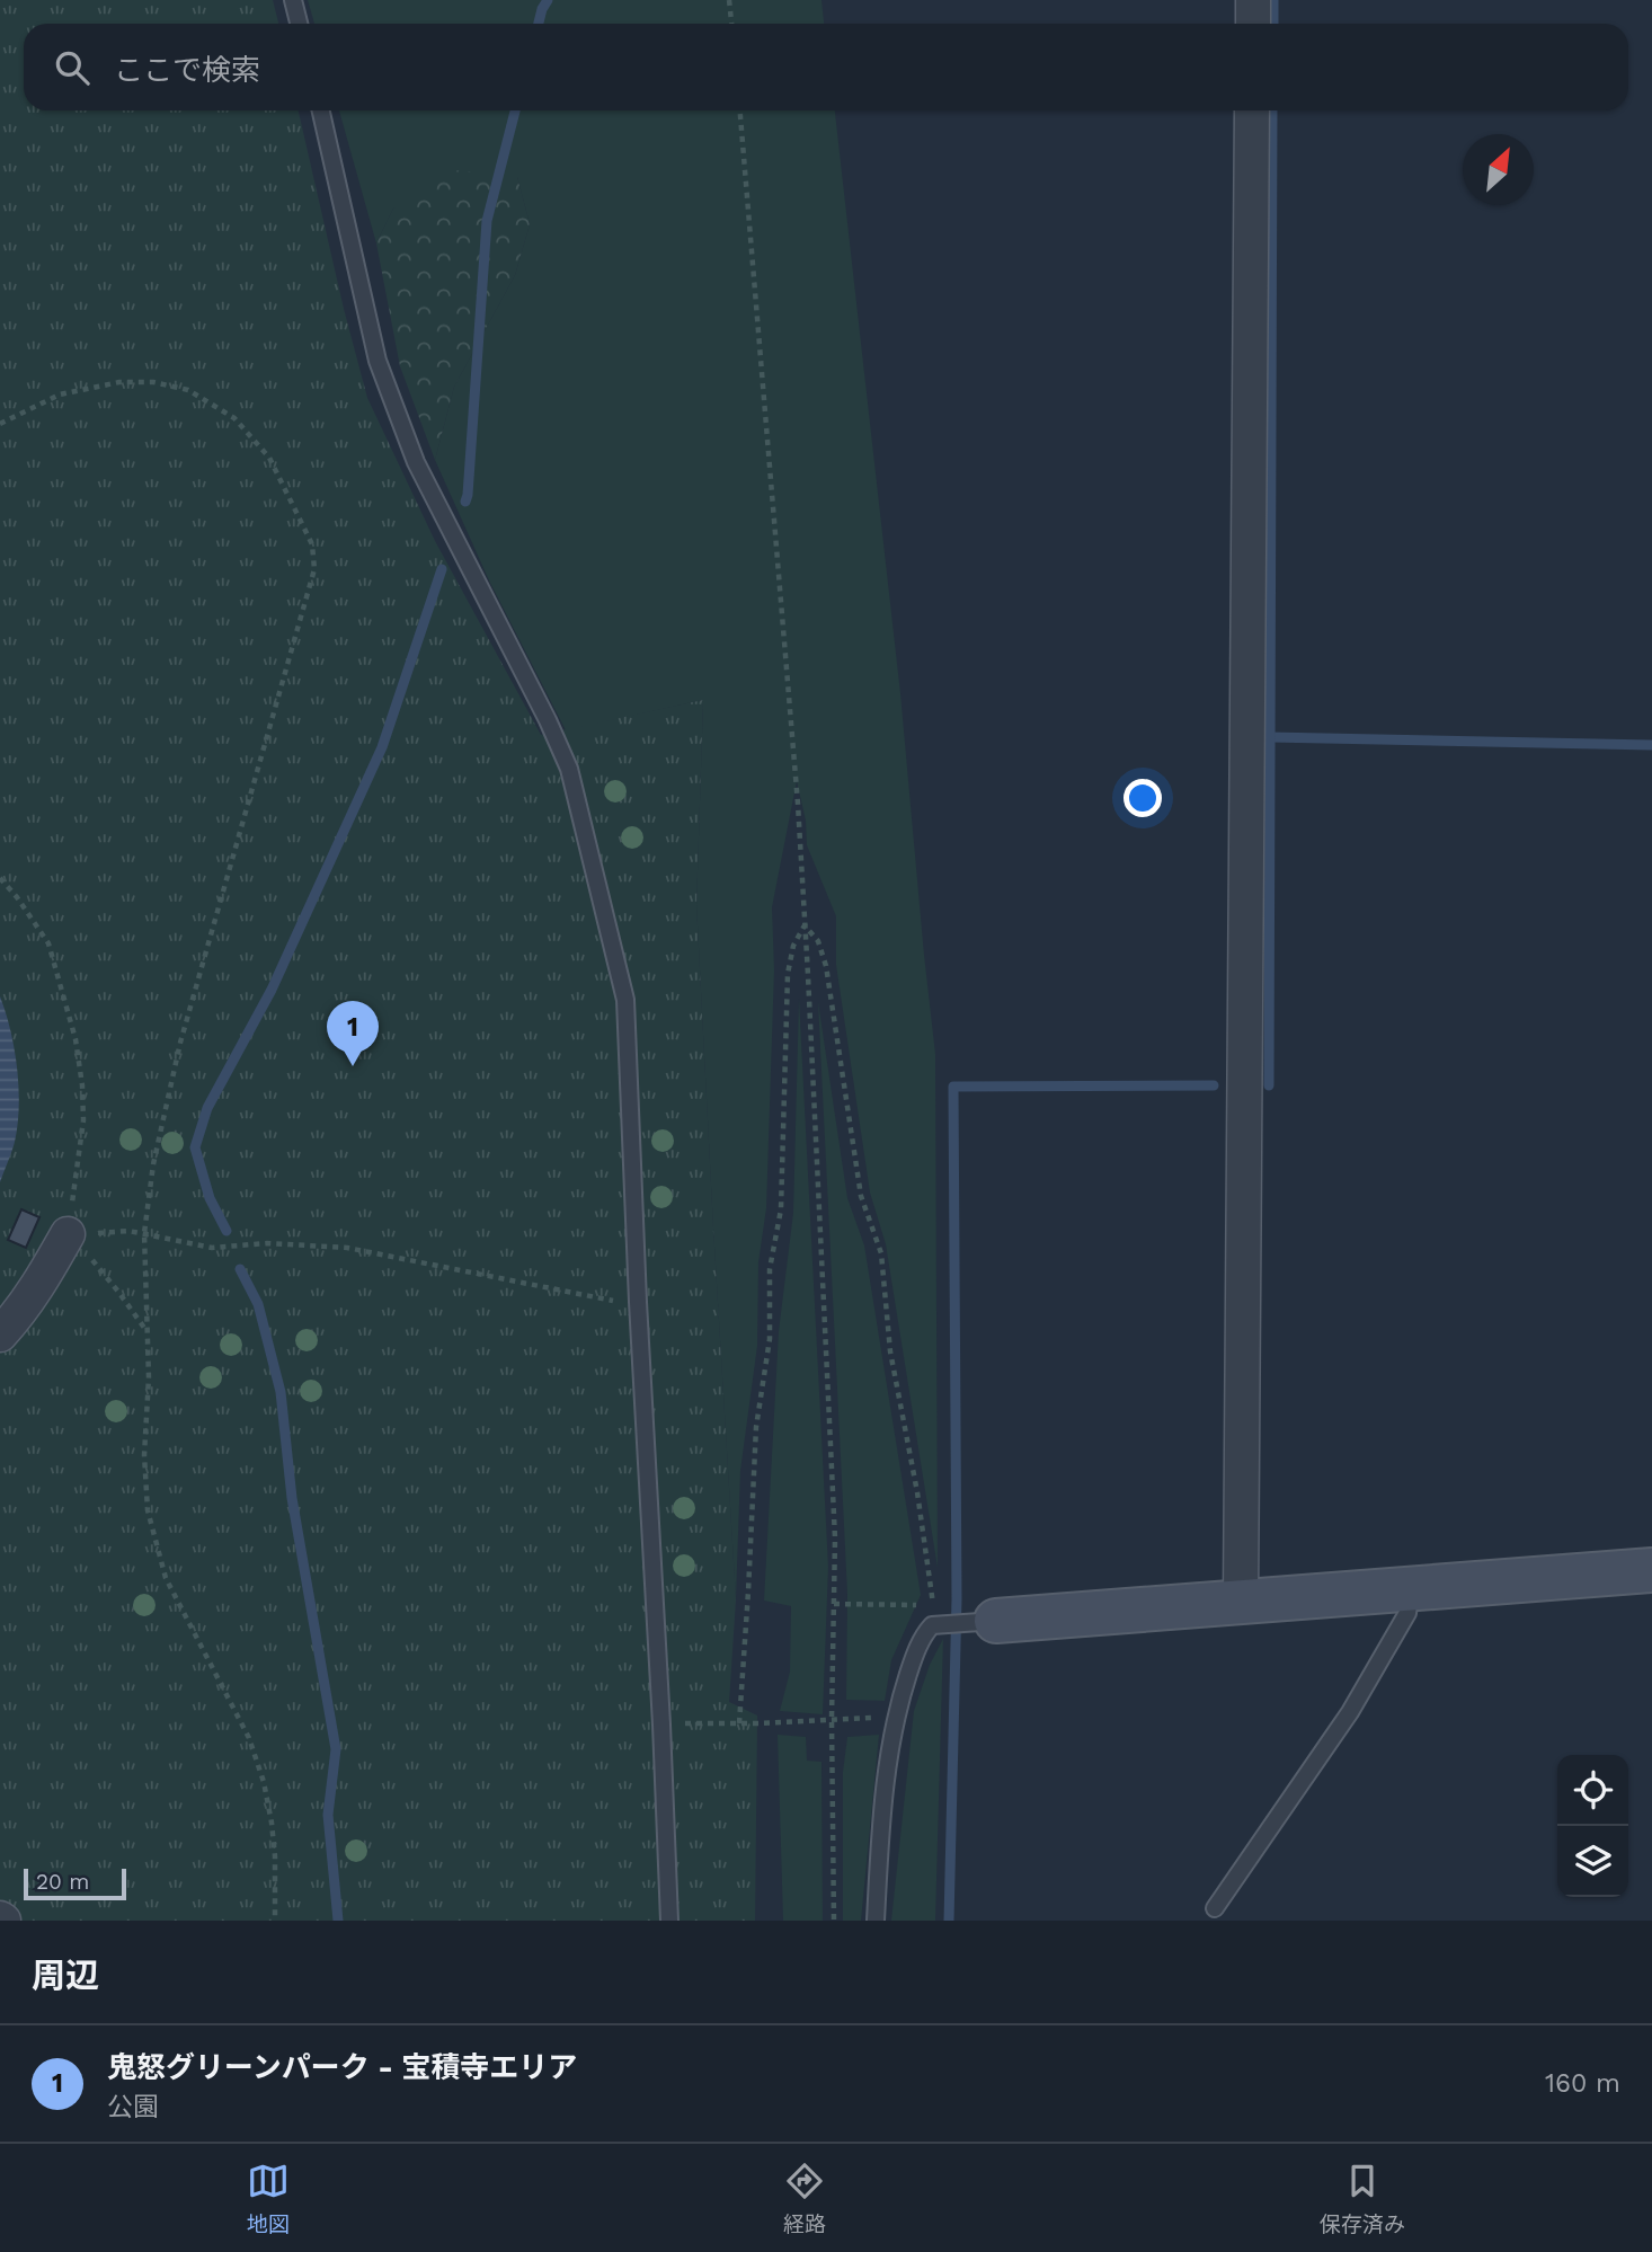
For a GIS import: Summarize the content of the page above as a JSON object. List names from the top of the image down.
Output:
{
  "scale_bar": "20 m",
  "north": "top right",
  "page": {
    "search": "ここで検索",
    "pins": "1",
    "scale": "20 m",
    "heading": "周辺",
    "list": [
      {
        "mark": "1",
        "name": "鬼怒グリーンパーク - 宝積寺エリア",
        "note": "公園",
        "value": "160 m"
      }
    ],
    "nav": ["地図", "経路", "保存済み"]
  }
}
